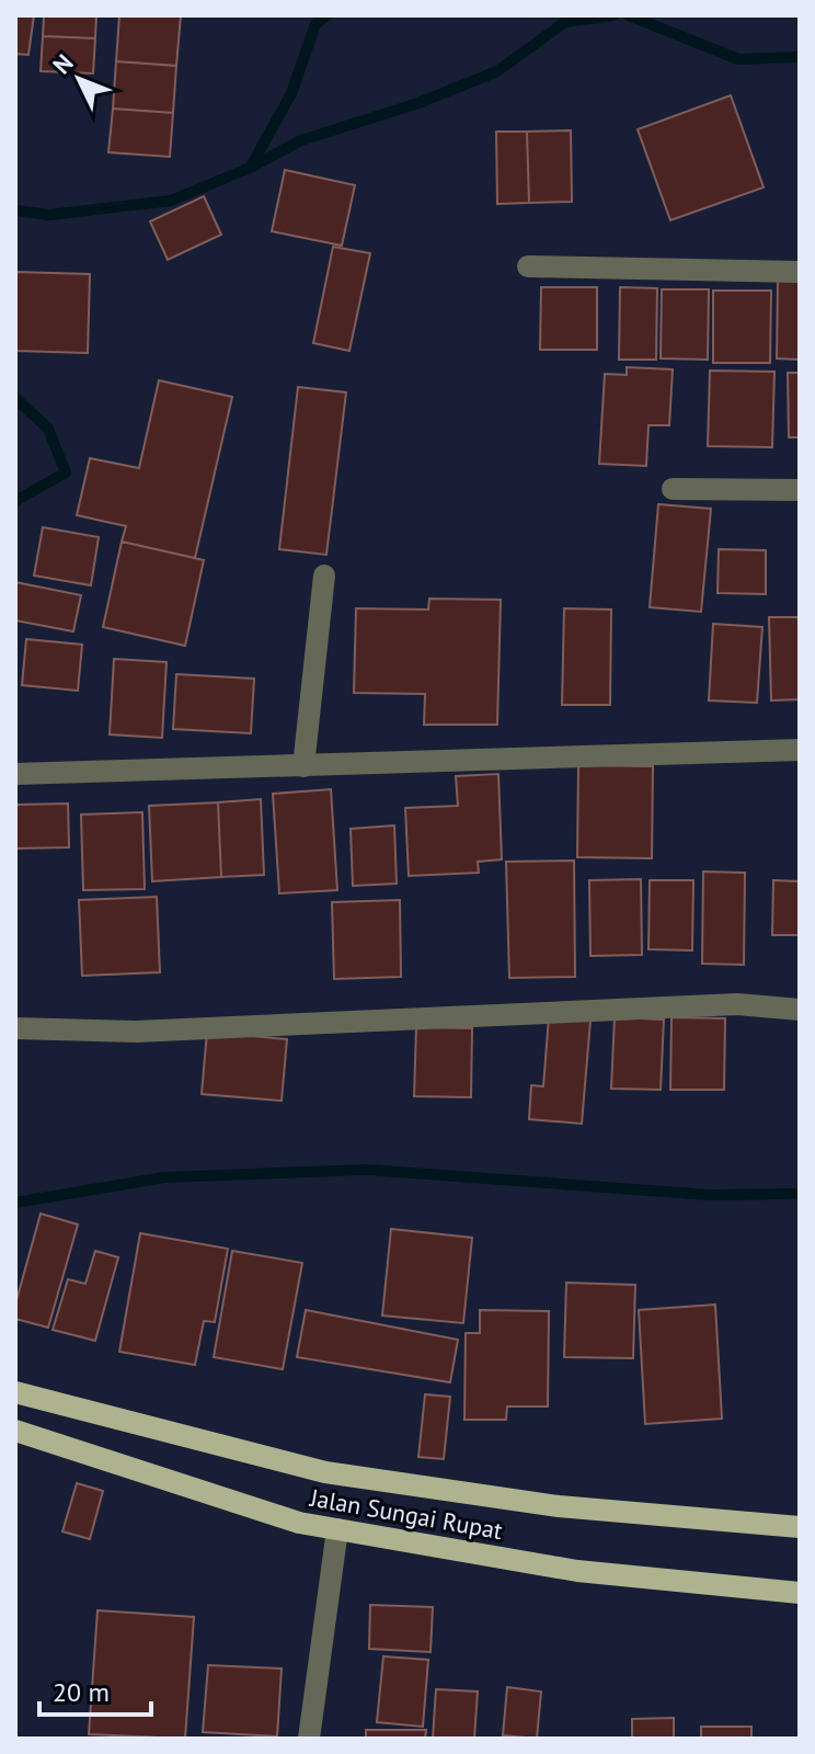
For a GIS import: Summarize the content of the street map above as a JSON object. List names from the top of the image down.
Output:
{
  "streets": {
    "main road": ["Jalan Sungai Rupat"]
  },
  "scale_bar": "20 m",
  "north": "top left"
}
